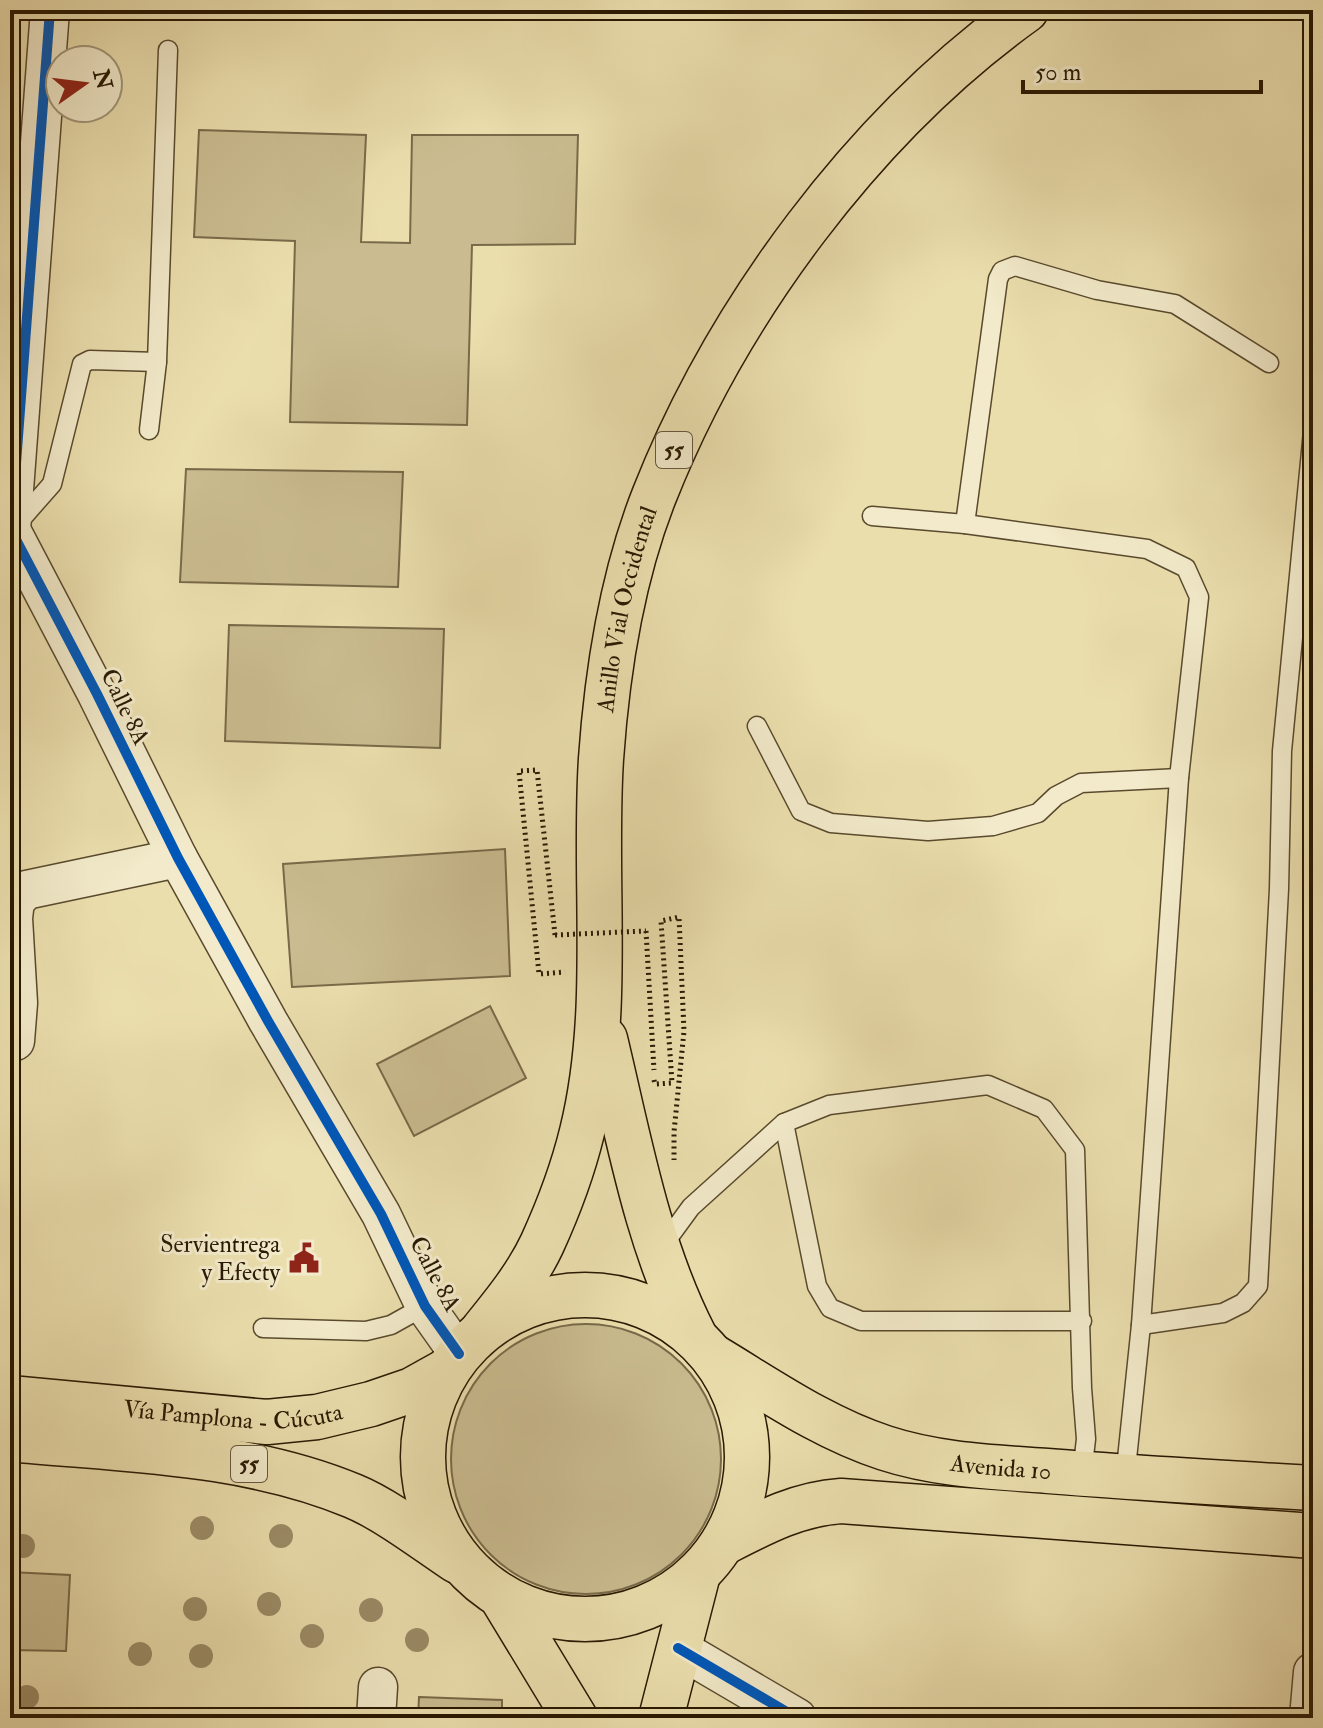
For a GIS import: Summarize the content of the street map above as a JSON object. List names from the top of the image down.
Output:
{
  "streets": {
    "main road": [
      "55",
      "Anillo Vial Occidental",
      "Vía Pamplona - Cúcuta",
      "Avenida 10"
    ],
    "street": ["Calle 8A"]
  },
  "crossings": [
    ["55", "Anillo Vial Occidental"],
    ["55", "Calle 8A"],
    ["55", "Vía Pamplona - Cúcuta"],
    ["55", "Avenida 10"],
    ["Anillo Vial Occidental", "Calle 8A"],
    ["Anillo Vial Occidental", "Vía Pamplona - Cúcuta"],
    ["Anillo Vial Occidental", "Avenida 10"],
    ["Calle 8A", "Vía Pamplona - Cúcuta"]
  ],
  "places": {
    "public building": ["Servientrega y Efecty"]
  },
  "scale_bar": "50 m",
  "north": "right"
}
